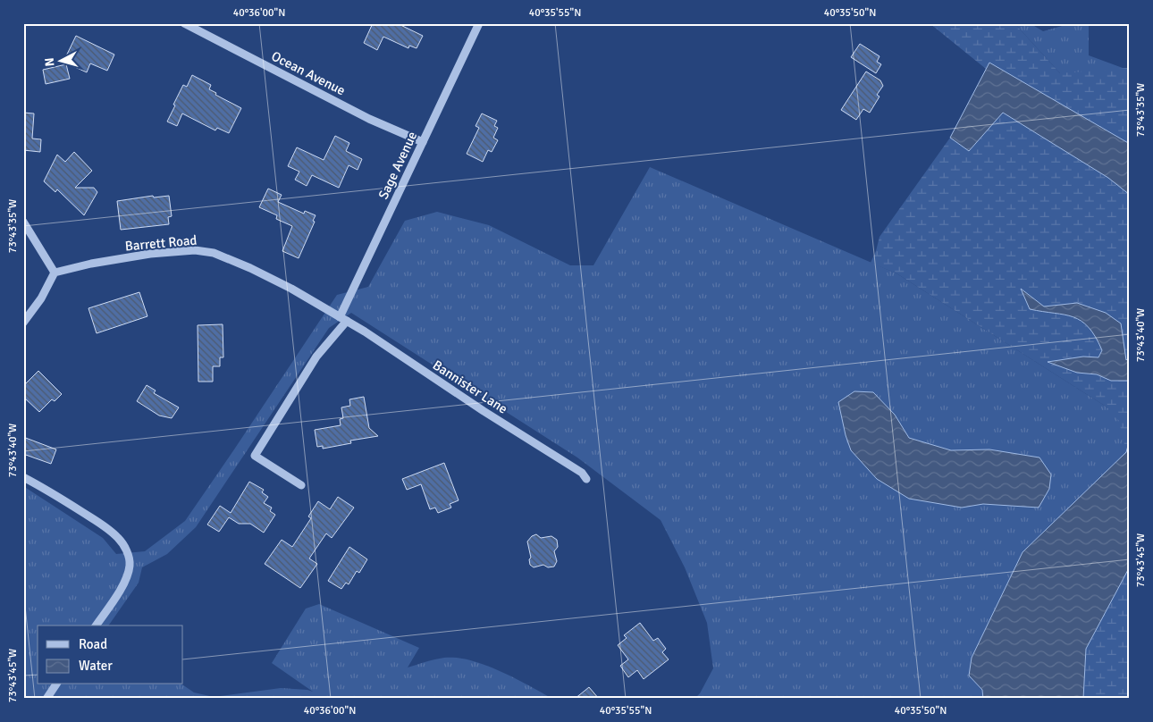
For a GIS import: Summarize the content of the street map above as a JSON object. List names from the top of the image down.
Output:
{
  "streets": {
    "street": [
      "Ocean Avenue",
      "Sage Avenue",
      "Barrett Road",
      "Bannister Lane"
    ]
  },
  "crossings": [
    ["Ocean Avenue", "Sage Avenue"],
    ["Sage Avenue", "Barrett Road"],
    ["Sage Avenue", "Bannister Lane"],
    ["Barrett Road", "Bannister Lane"]
  ],
  "legend": ["Road", "Water"],
  "north": "left",
  "coordinates": [
    "40°36'00\"N",
    "40°35'55\"N",
    "40°35'50\"N",
    "73°43'35\"W",
    "73°43'40\"W",
    "73°43'45\"W"
  ]
}
